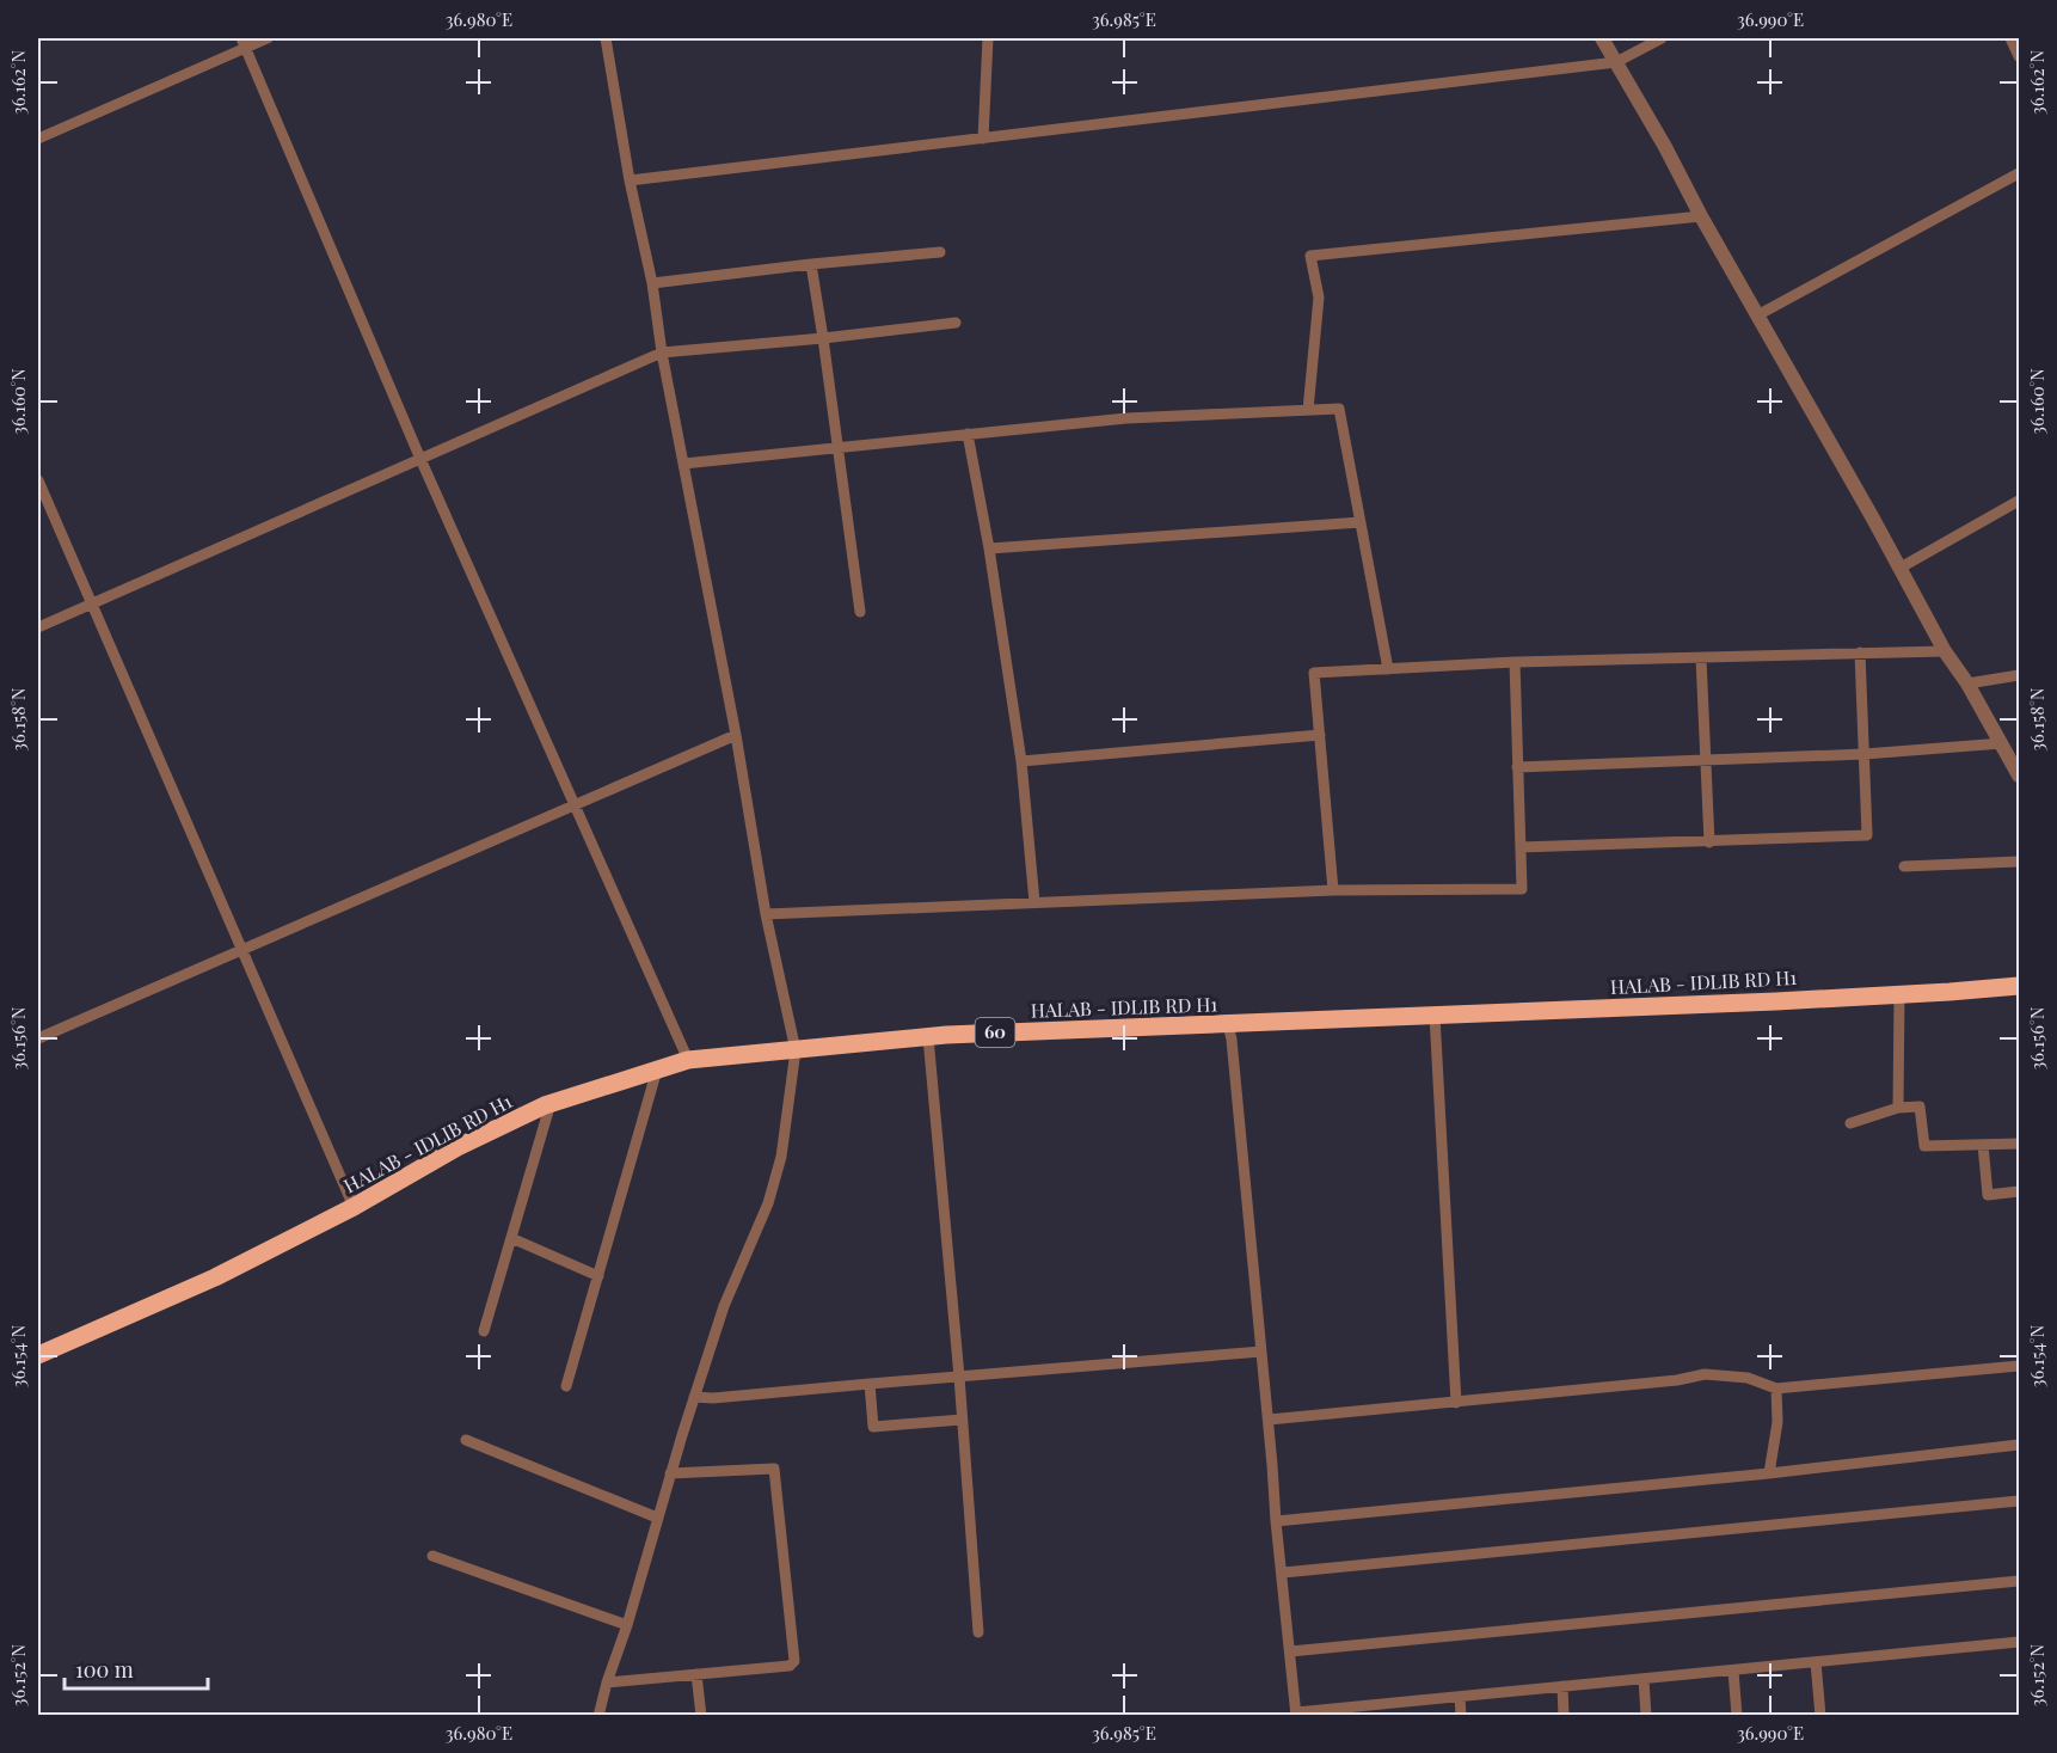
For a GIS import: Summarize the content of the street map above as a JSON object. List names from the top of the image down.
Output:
{
  "streets": {
    "highway": ["HALAB - IDLIB RD H1", "60"]
  },
  "scale_bar": "100 m",
  "coordinates": [
    "36.980°E",
    "36.985°E",
    "36.990°E",
    "36.162°N",
    "36.160°N",
    "36.158°N",
    "36.156°N",
    "36.154°N",
    "36.152°N"
  ]
}
